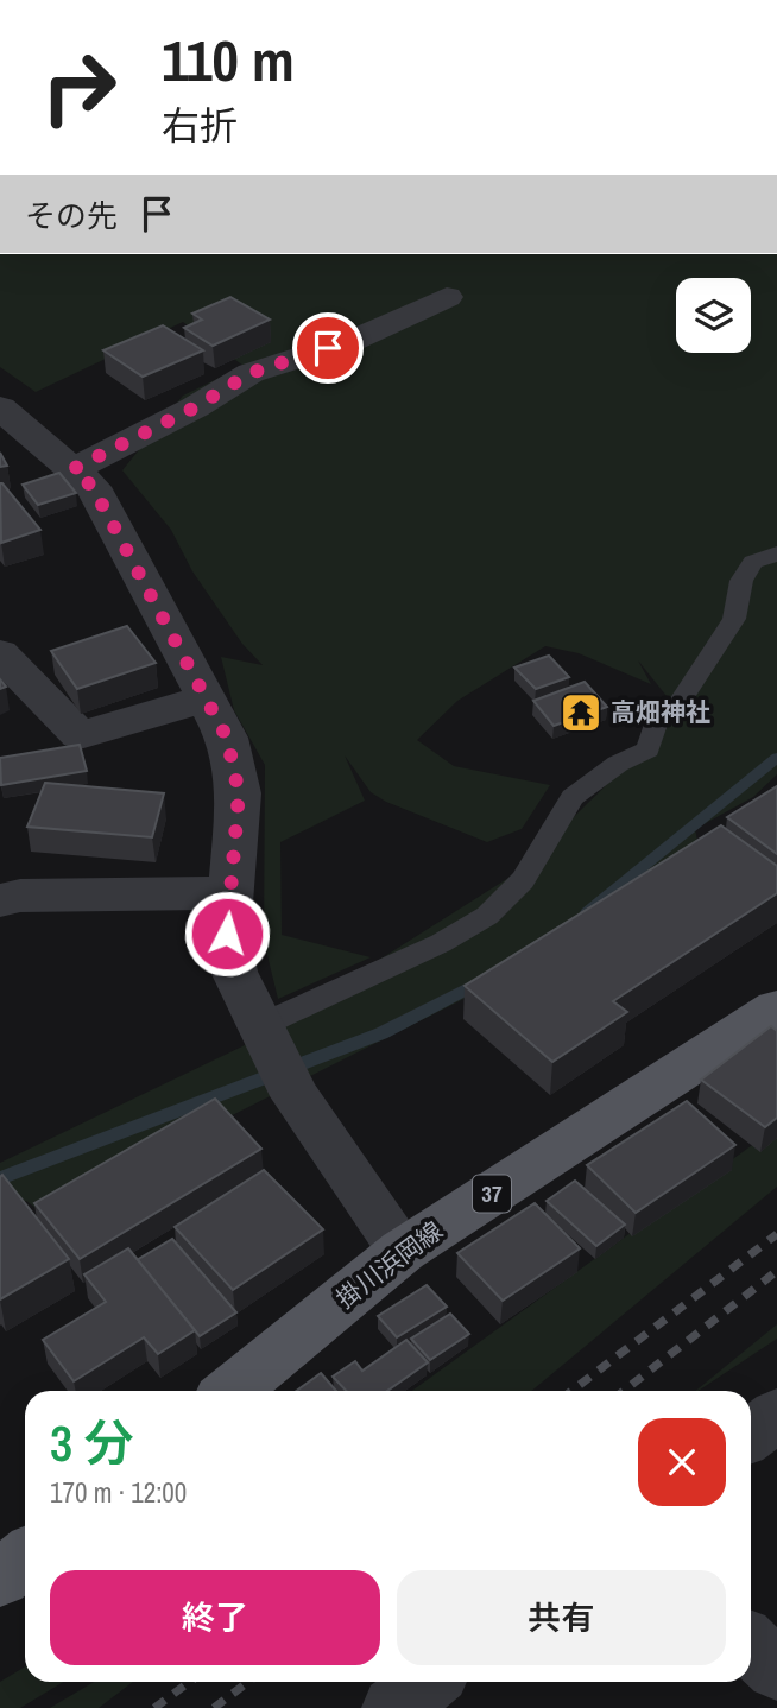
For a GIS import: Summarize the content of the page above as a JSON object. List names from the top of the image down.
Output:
{
  "streets": {
    "main road": ["37", "掛川浜岡線"]
  },
  "places": {
    "temple": ["高畑神社"]
  },
  "page": {
    "turn": ["110 m", "右折"],
    "then": "その先",
    "heading": ["3 分", "170 m · 12:00"],
    "buttons": ["終了", "共有"]
  }
}
